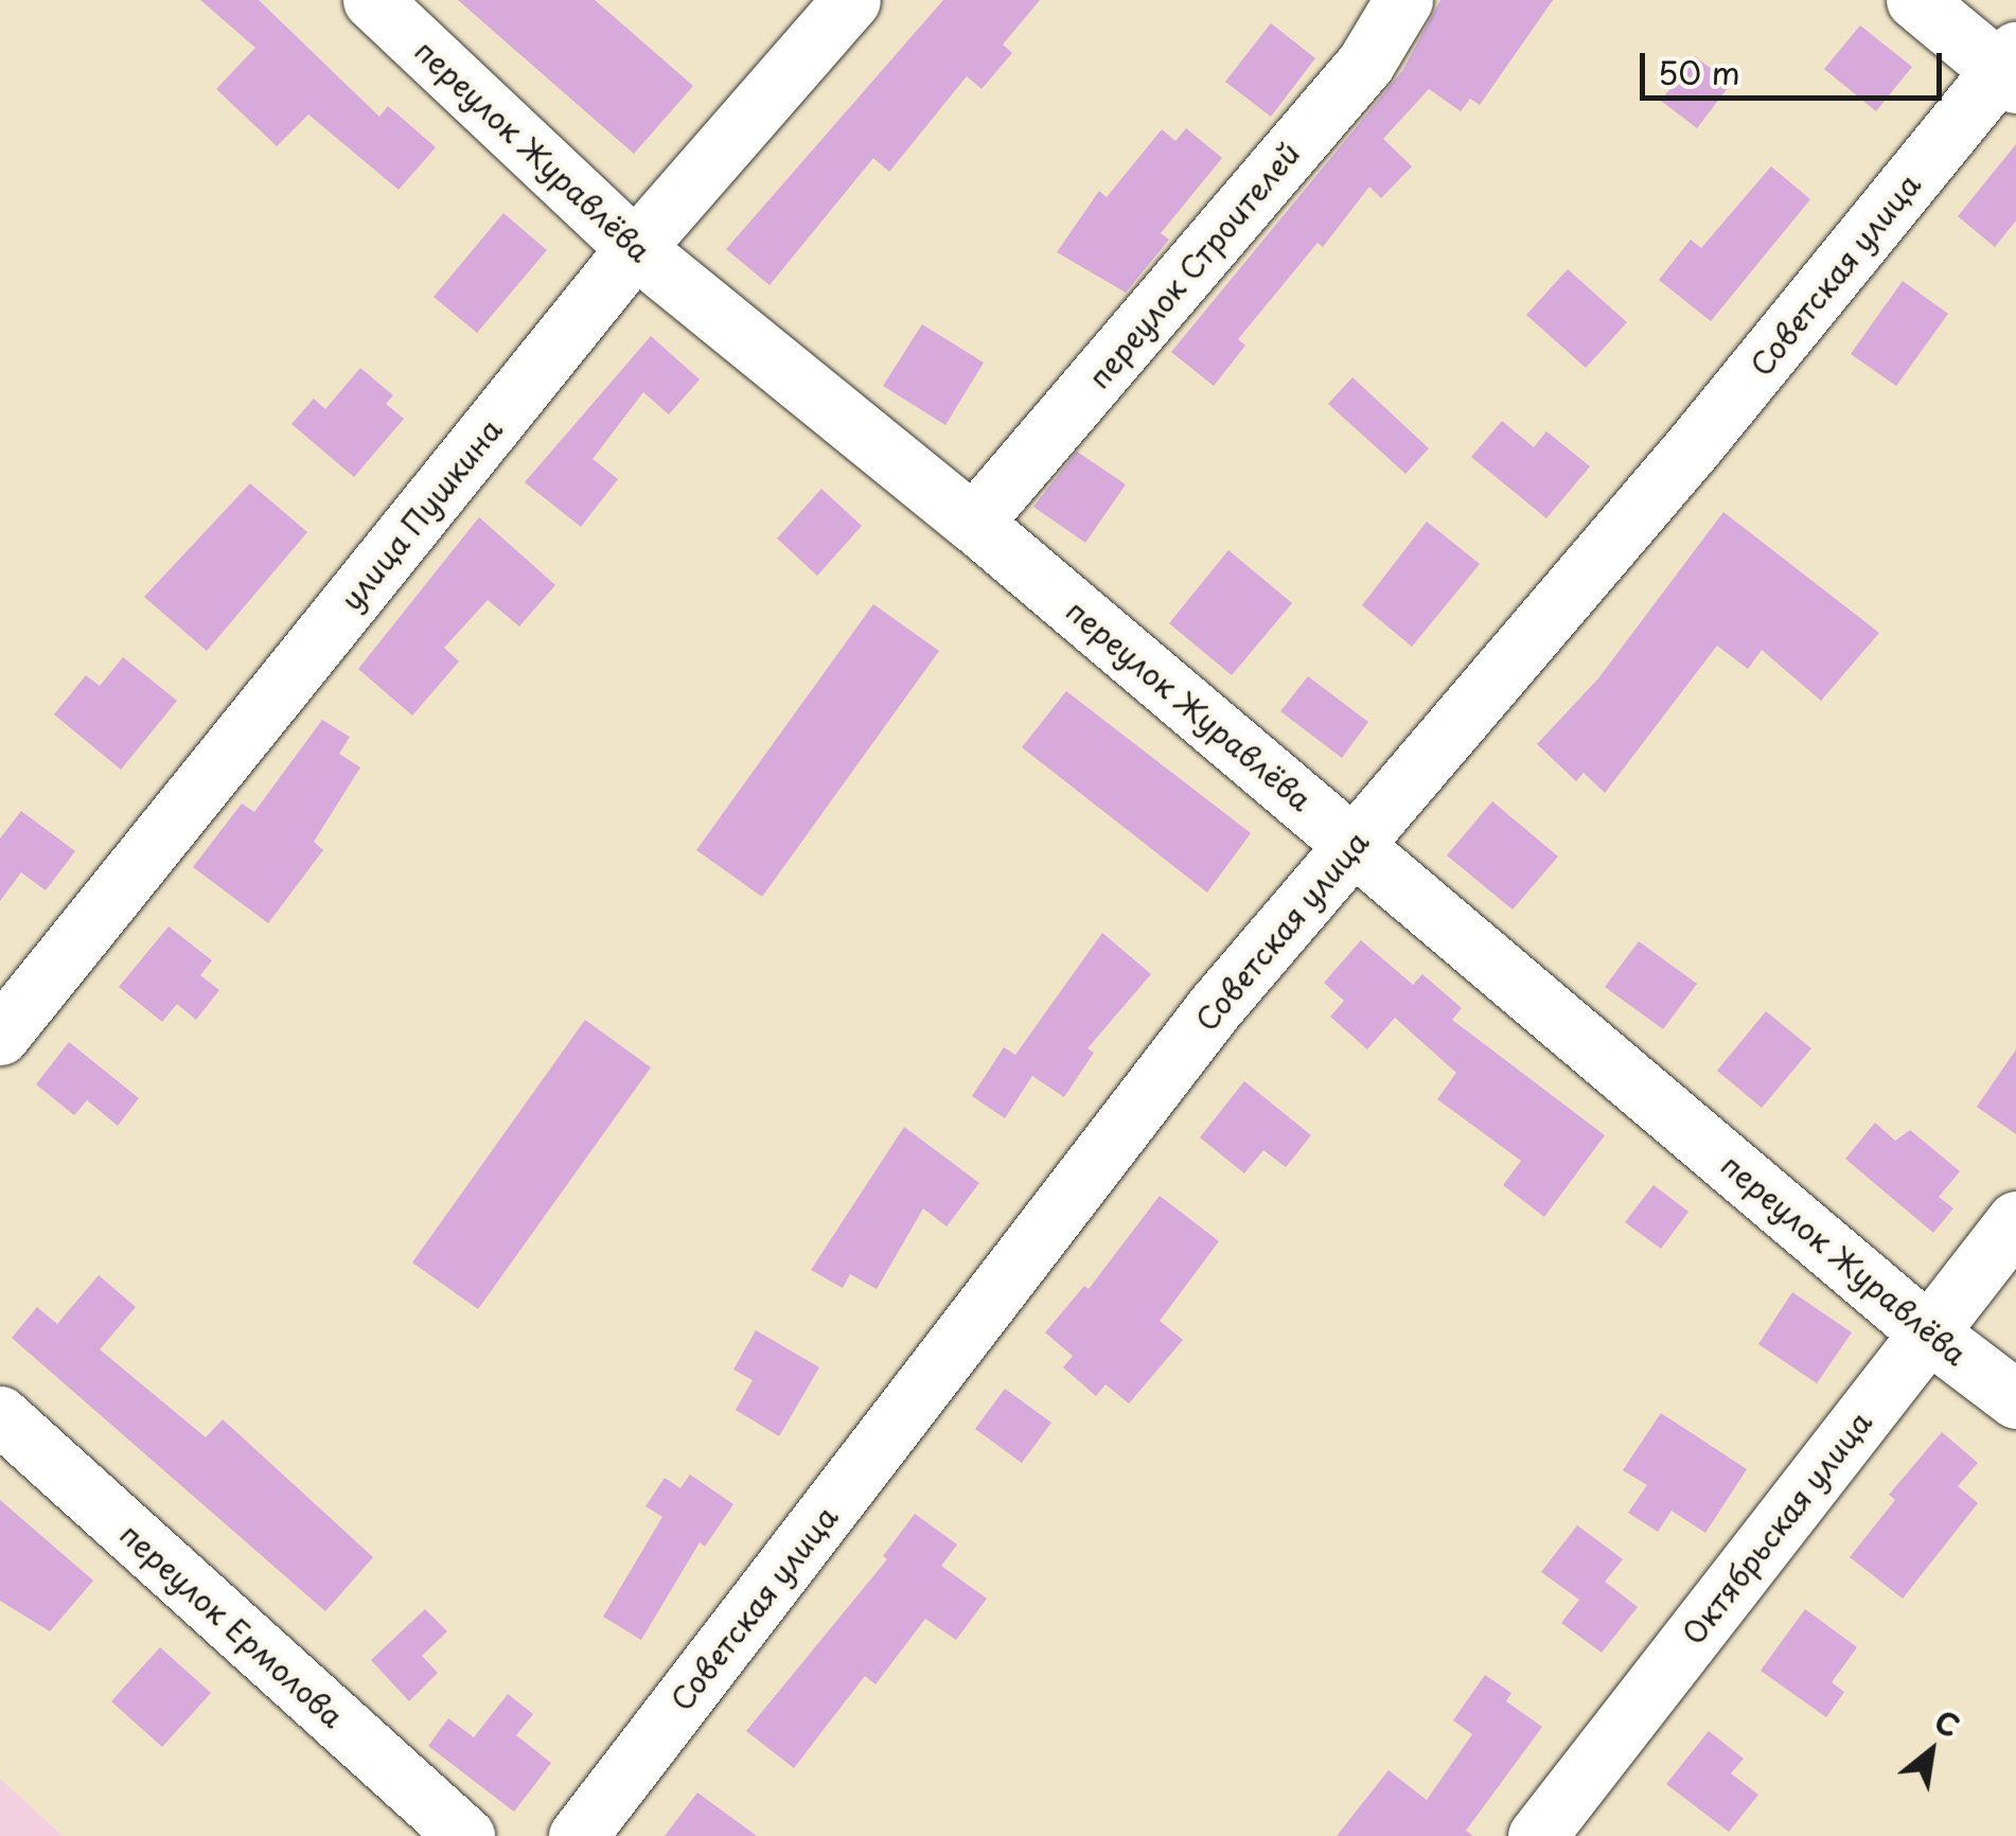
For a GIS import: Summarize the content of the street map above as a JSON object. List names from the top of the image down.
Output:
{
  "streets": {
    "street": [
      "переулок Журавлёва",
      "переулок Строителей",
      "Советская улица",
      "улица Пушкина",
      "Октябрьская улица",
      "переулок Ермолова"
    ]
  },
  "crossings": [
    ["переулок Журавлёва", "переулок Строителей"],
    ["переулок Журавлёва", "Советская улица"],
    ["переулок Журавлёва", "улица Пушкина"],
    ["переулок Журавлёва", "Октябрьская улица"]
  ],
  "scale_bar": "50 m",
  "north": "top right"
}
